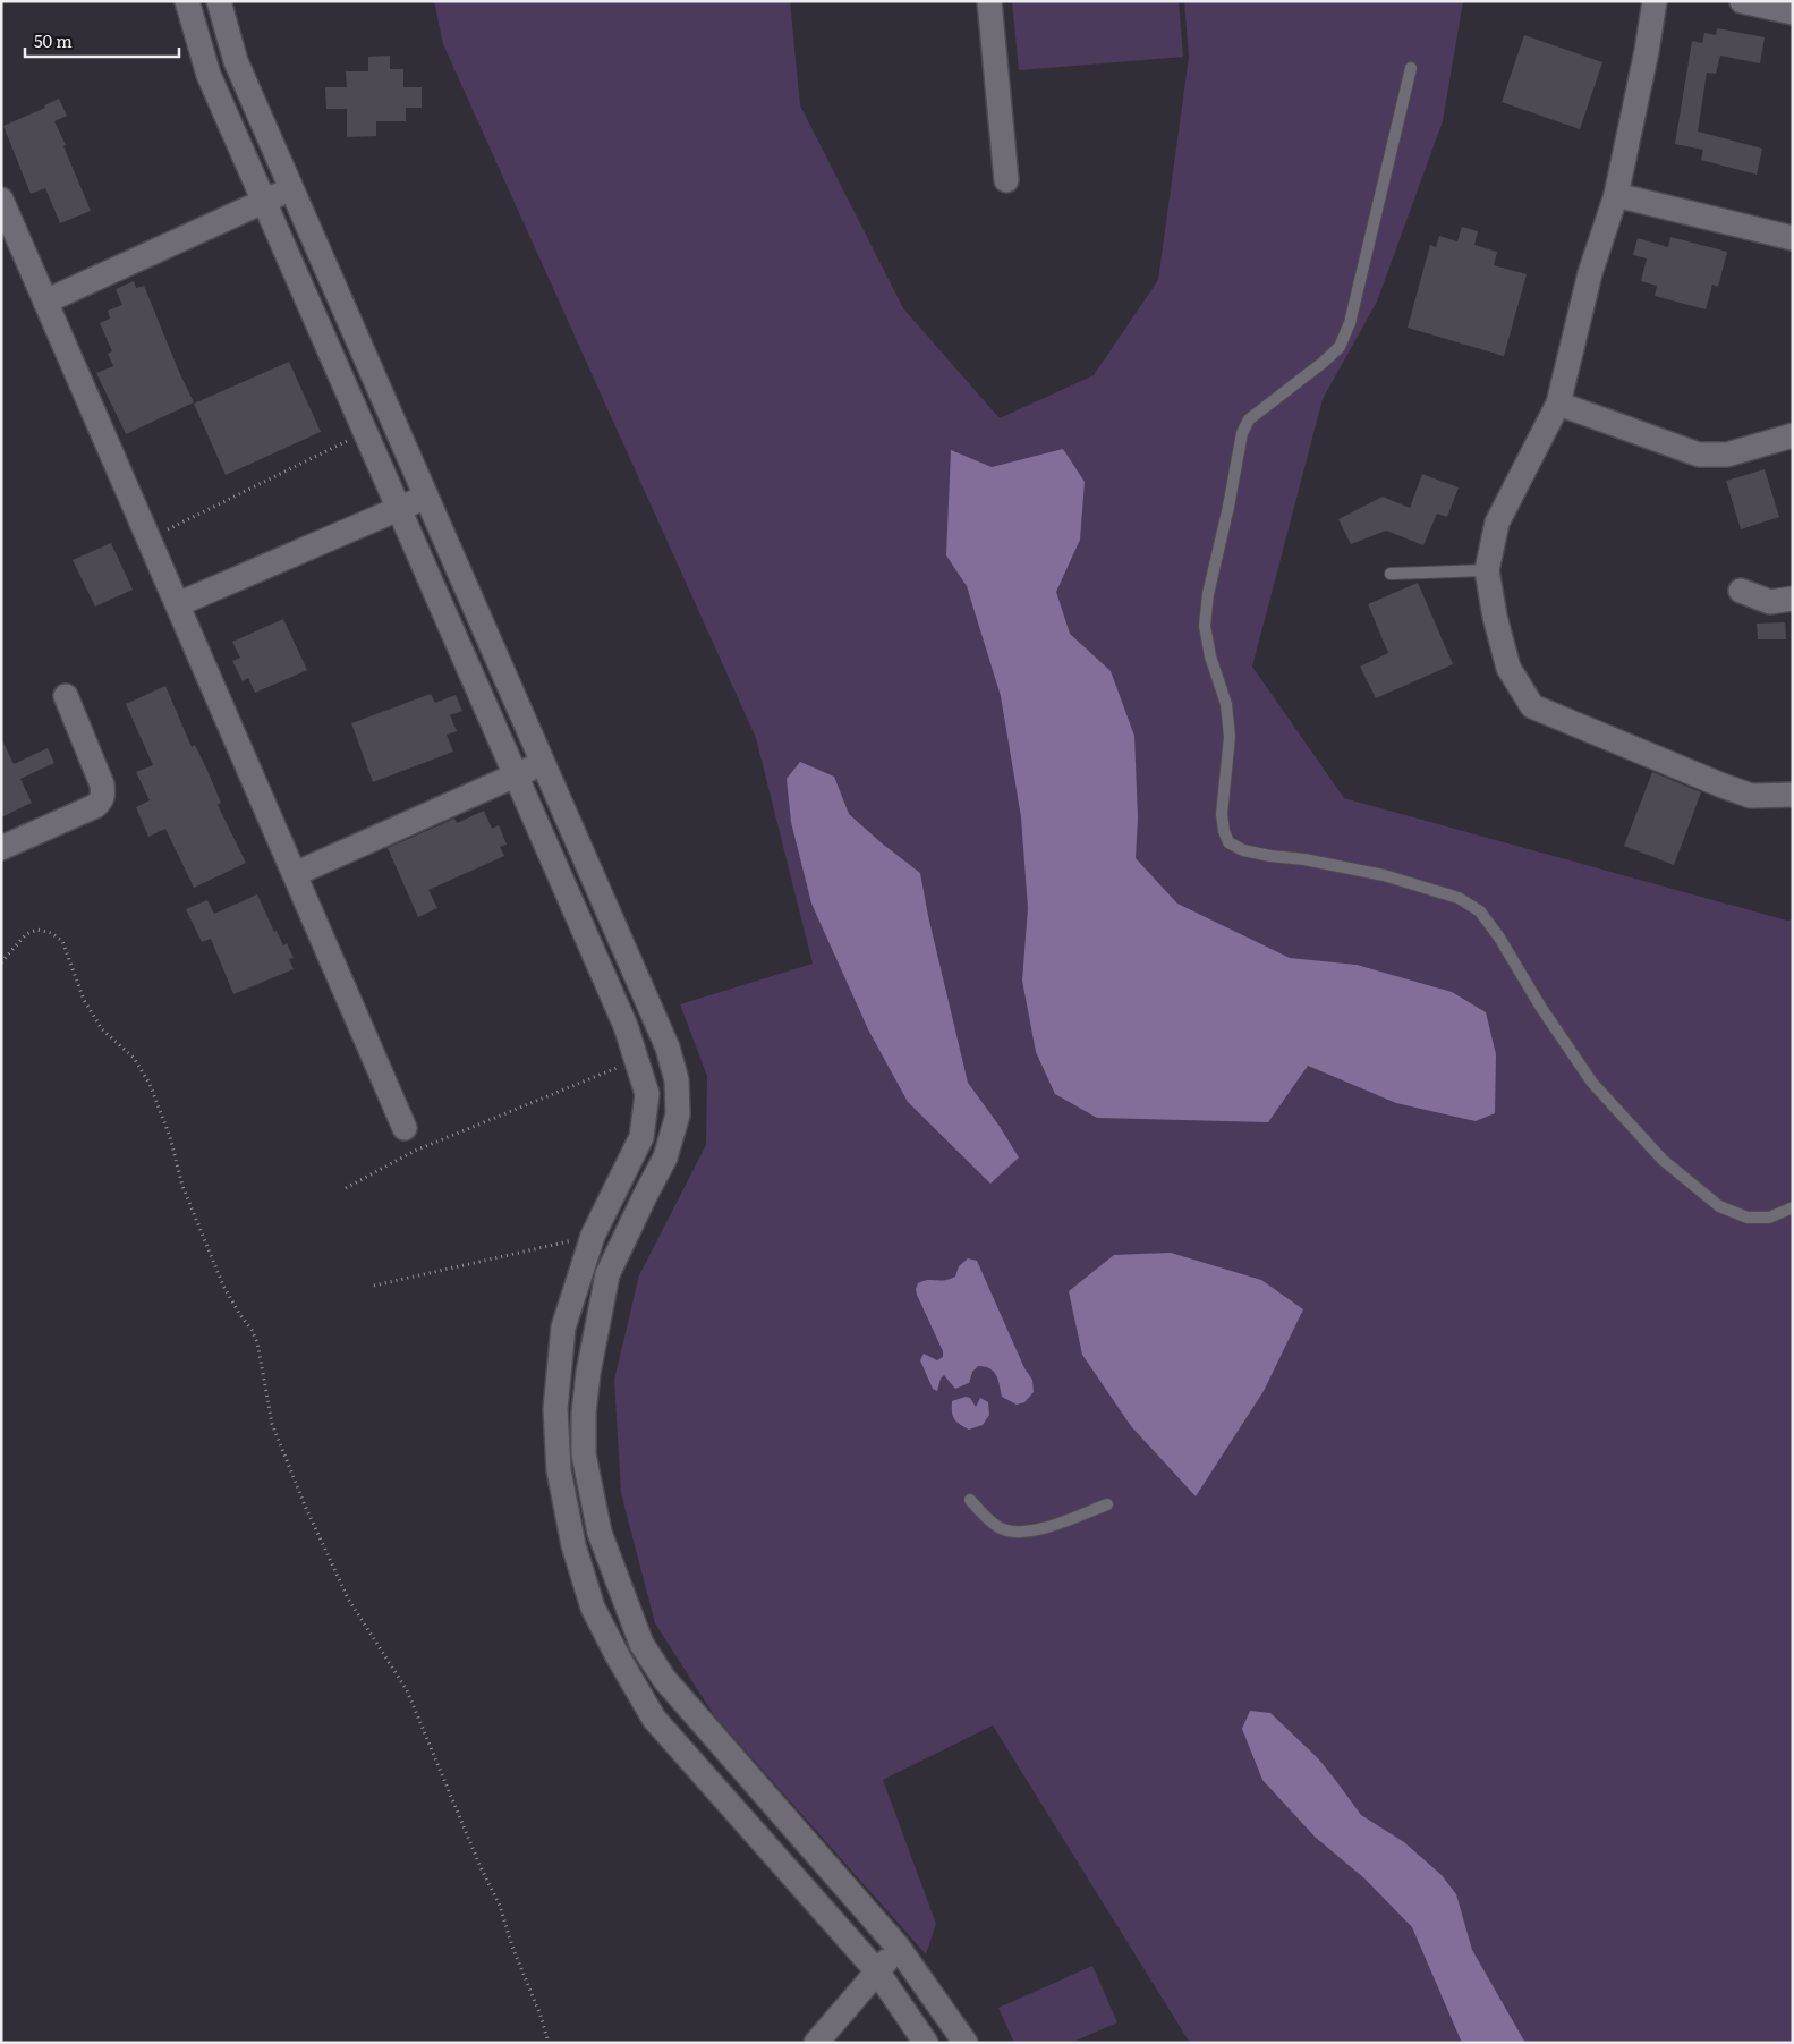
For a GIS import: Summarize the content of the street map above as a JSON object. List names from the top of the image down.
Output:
{
  "scale_bar": "50 m"
}
